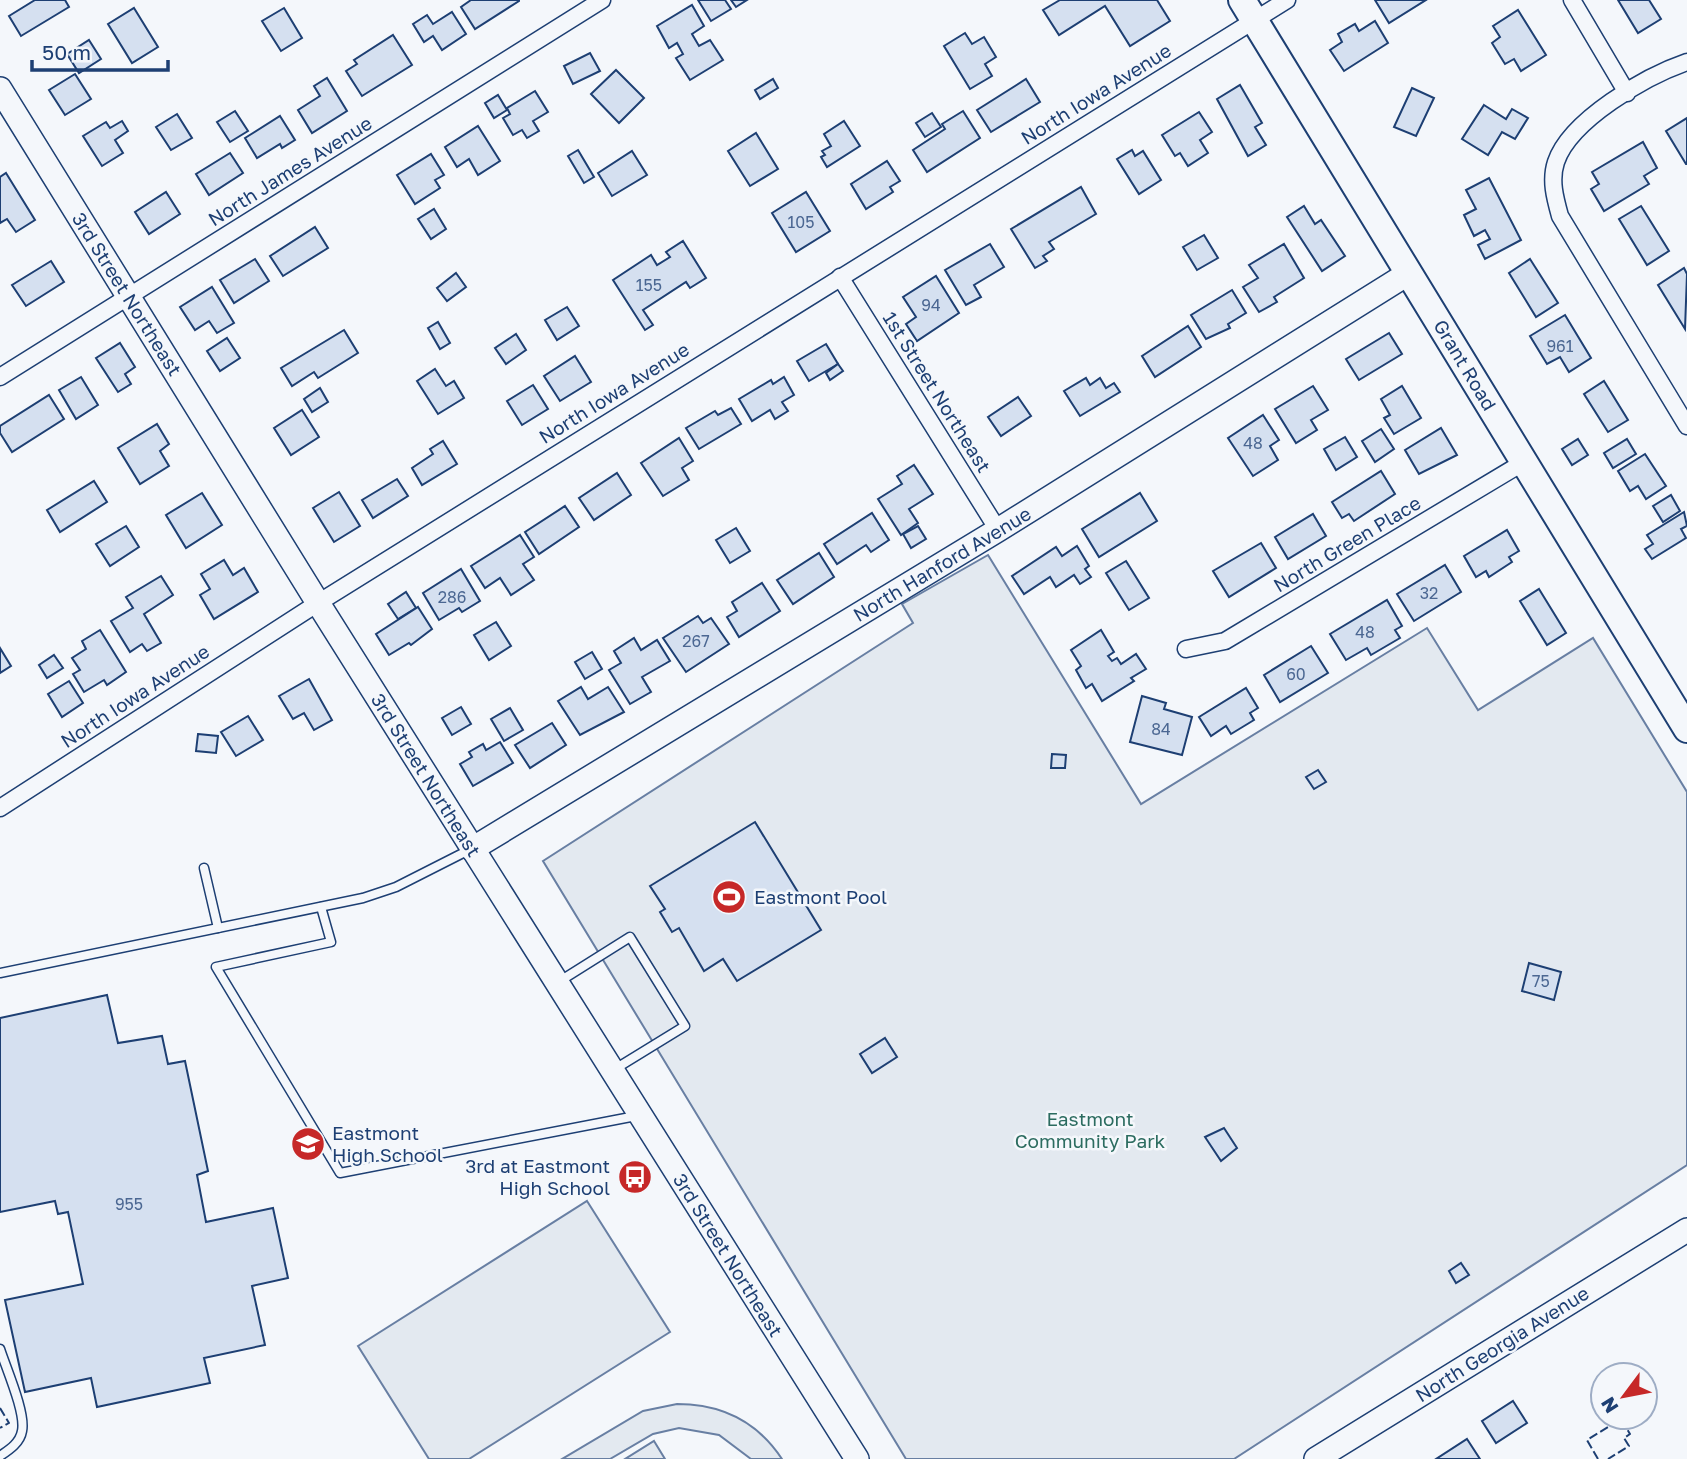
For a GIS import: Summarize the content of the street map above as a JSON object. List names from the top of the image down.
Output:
{
  "streets": {
    "main road": ["Grant Road"],
    "street": [
      "North Iowa Avenue",
      "North James Avenue",
      "3rd Street Northeast",
      "1st Street Northeast",
      "North Green Place",
      "North Hanford Avenue",
      "North Georgia Avenue"
    ]
  },
  "crossings": [
    ["North Iowa Avenue", "3rd Street Northeast"],
    ["North Iowa Avenue", "Grant Road"],
    ["North Iowa Avenue", "1st Street Northeast"],
    ["North James Avenue", "3rd Street Northeast"],
    ["3rd Street Northeast", "North Hanford Avenue"],
    ["Grant Road", "North Green Place"],
    ["Grant Road", "North Hanford Avenue"],
    ["1st Street Northeast", "North Hanford Avenue"]
  ],
  "parks": ["Eastmont Community Park"],
  "places": {
    "sports": ["Eastmont Pool"],
    "school or university": ["Eastmont High School"],
    "bus stop": ["3rd at Eastmont High School"]
  },
  "house_numbers": [
    "105",
    "155",
    "94",
    "961",
    "48",
    "32",
    "286",
    "48",
    "267",
    "60",
    "84",
    "75",
    "955"
  ],
  "scale_bar": "50 m",
  "north": "bottom left"
}
